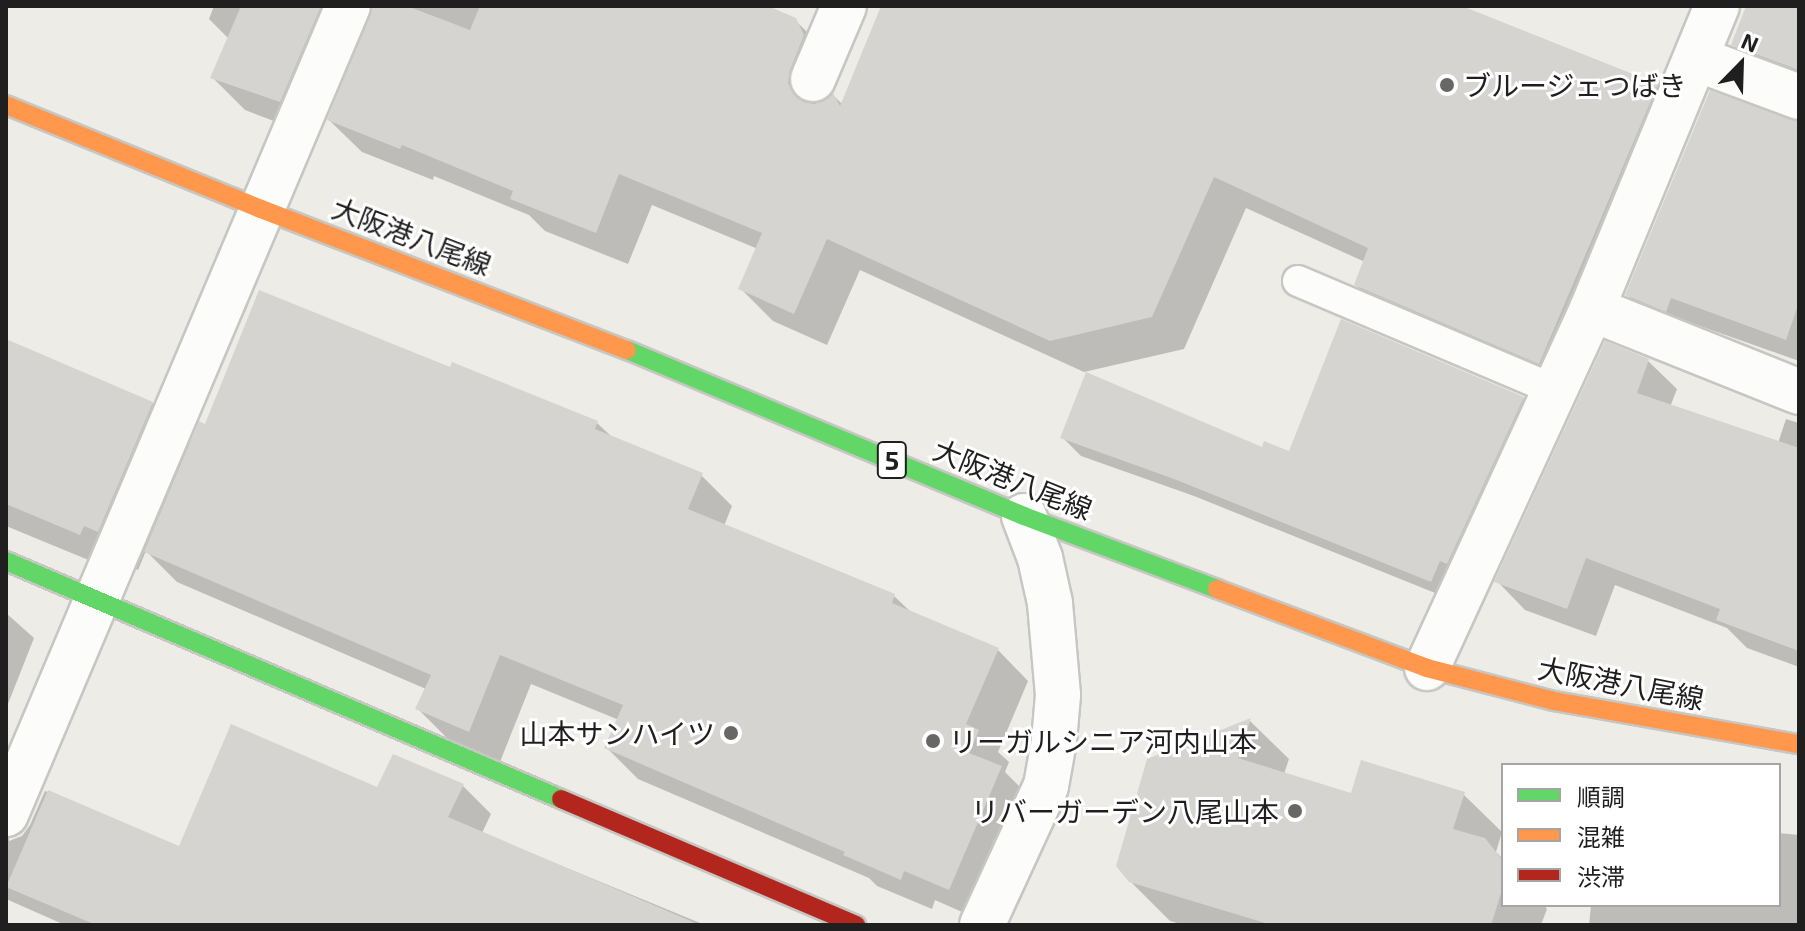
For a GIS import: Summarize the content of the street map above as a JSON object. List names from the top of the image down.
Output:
{
  "streets": {
    "main road": ["大阪港八尾線", "5"]
  },
  "places": [
    "ブルージェつばき",
    "山本サンハイツ",
    "リーガルシニア河内山本",
    "リバーガーデン八尾山本"
  ],
  "legend": ["順調", "混雑", "渋滞"],
  "north": "top right"
}
